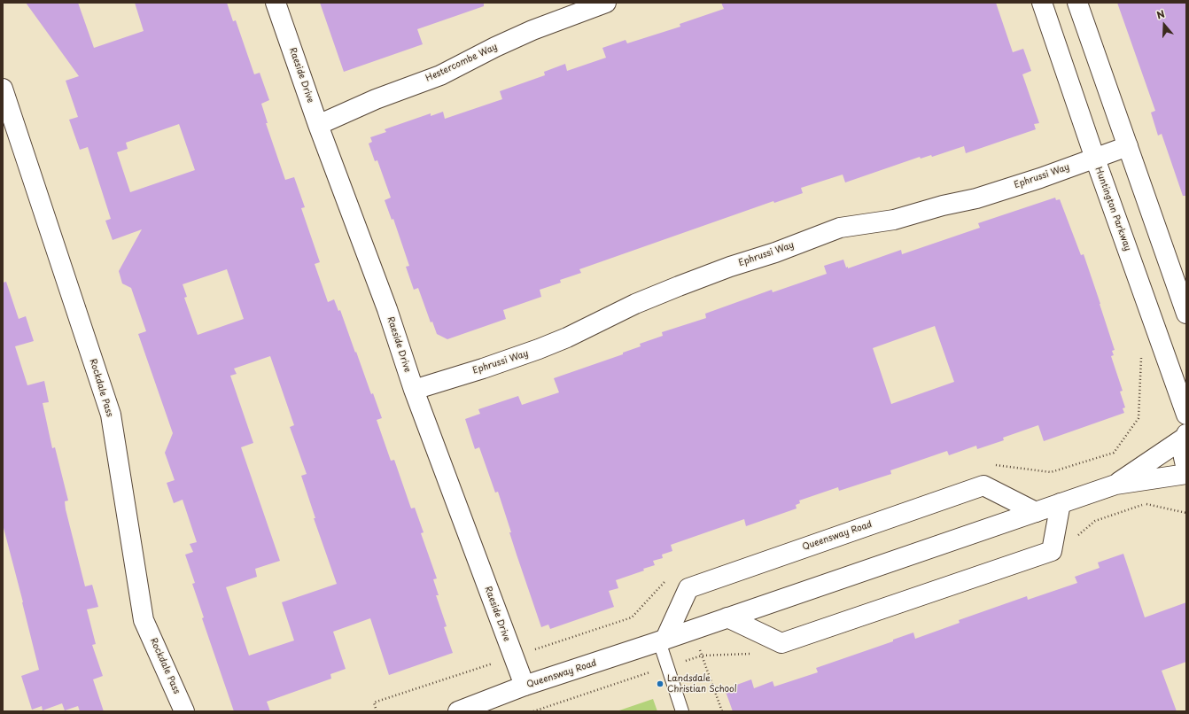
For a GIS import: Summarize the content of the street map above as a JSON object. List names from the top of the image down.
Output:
{
  "streets": {
    "street": [
      "Hestercombe Way",
      "Raeside Drive",
      "Ephrussi Way",
      "Huntington Parkway",
      "Rockdale Pass",
      "Queensway Road"
    ]
  },
  "crossings": [
    ["Hestercombe Way", "Raeside Drive"],
    ["Raeside Drive", "Ephrussi Way"],
    ["Raeside Drive", "Queensway Road"],
    ["Ephrussi Way", "Huntington Parkway"]
  ],
  "places": ["Landsdale Christian School"],
  "north": "top"
}
